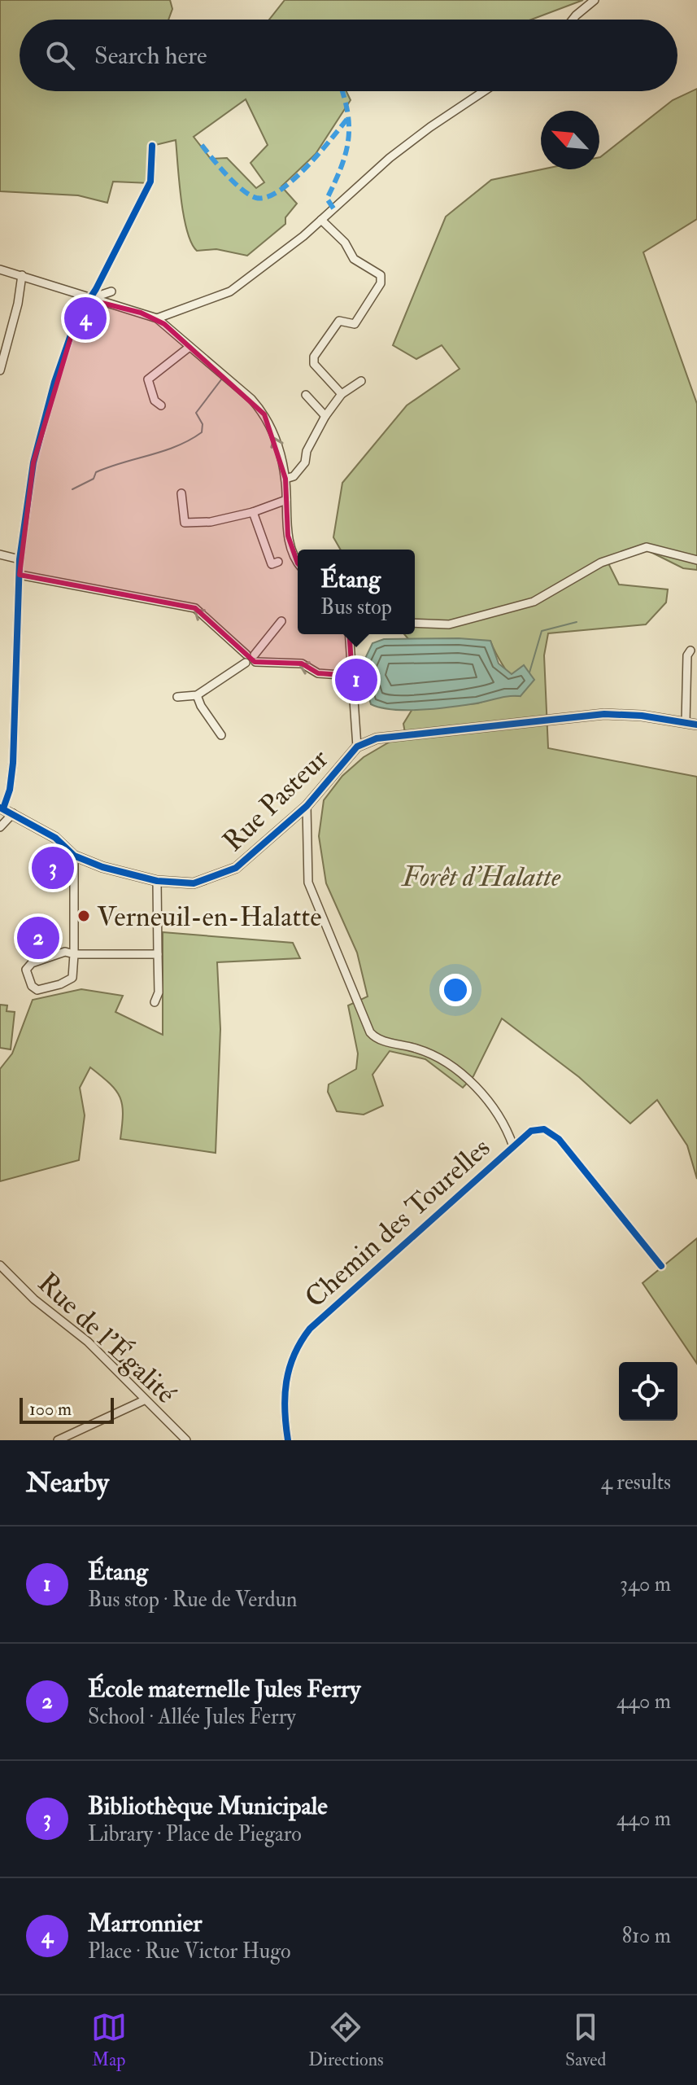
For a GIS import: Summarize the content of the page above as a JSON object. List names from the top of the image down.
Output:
{
  "streets": {
    "street": ["Rue Pasteur", "Chemin des Tourelles", "Rue de l'Égalité"]
  },
  "parks": ["Forêt d'Halatte"],
  "places": ["Verneuil-en-Halatte"],
  "scale_bar": "100 m",
  "north": "top left",
  "page": {
    "search": "Search here",
    "pins": [
      "4",
      "1",
      "3",
      "2"
    ],
    "popup": ["Étang", "Bus stop"],
    "scale": "100 m",
    "heading": ["Nearby", "4 results"],
    "list": [
      {
        "mark": "1",
        "name": "Étang",
        "note": "Bus stop · Rue de Verdun",
        "value": "340 m"
      },
      {
        "mark": "2",
        "name": "École maternelle Jules Ferry",
        "note": "School · Allée Jules Ferry",
        "value": "440 m"
      },
      {
        "mark": "3",
        "name": "Bibliothèque Municipale",
        "note": "Library · Place de Piegaro",
        "value": "440 m"
      },
      {
        "mark": "4",
        "name": "Marronnier",
        "note": "Place · Rue Victor Hugo",
        "value": "810 m"
      }
    ],
    "nav": ["Map", "Directions", "Saved"]
  }
}
